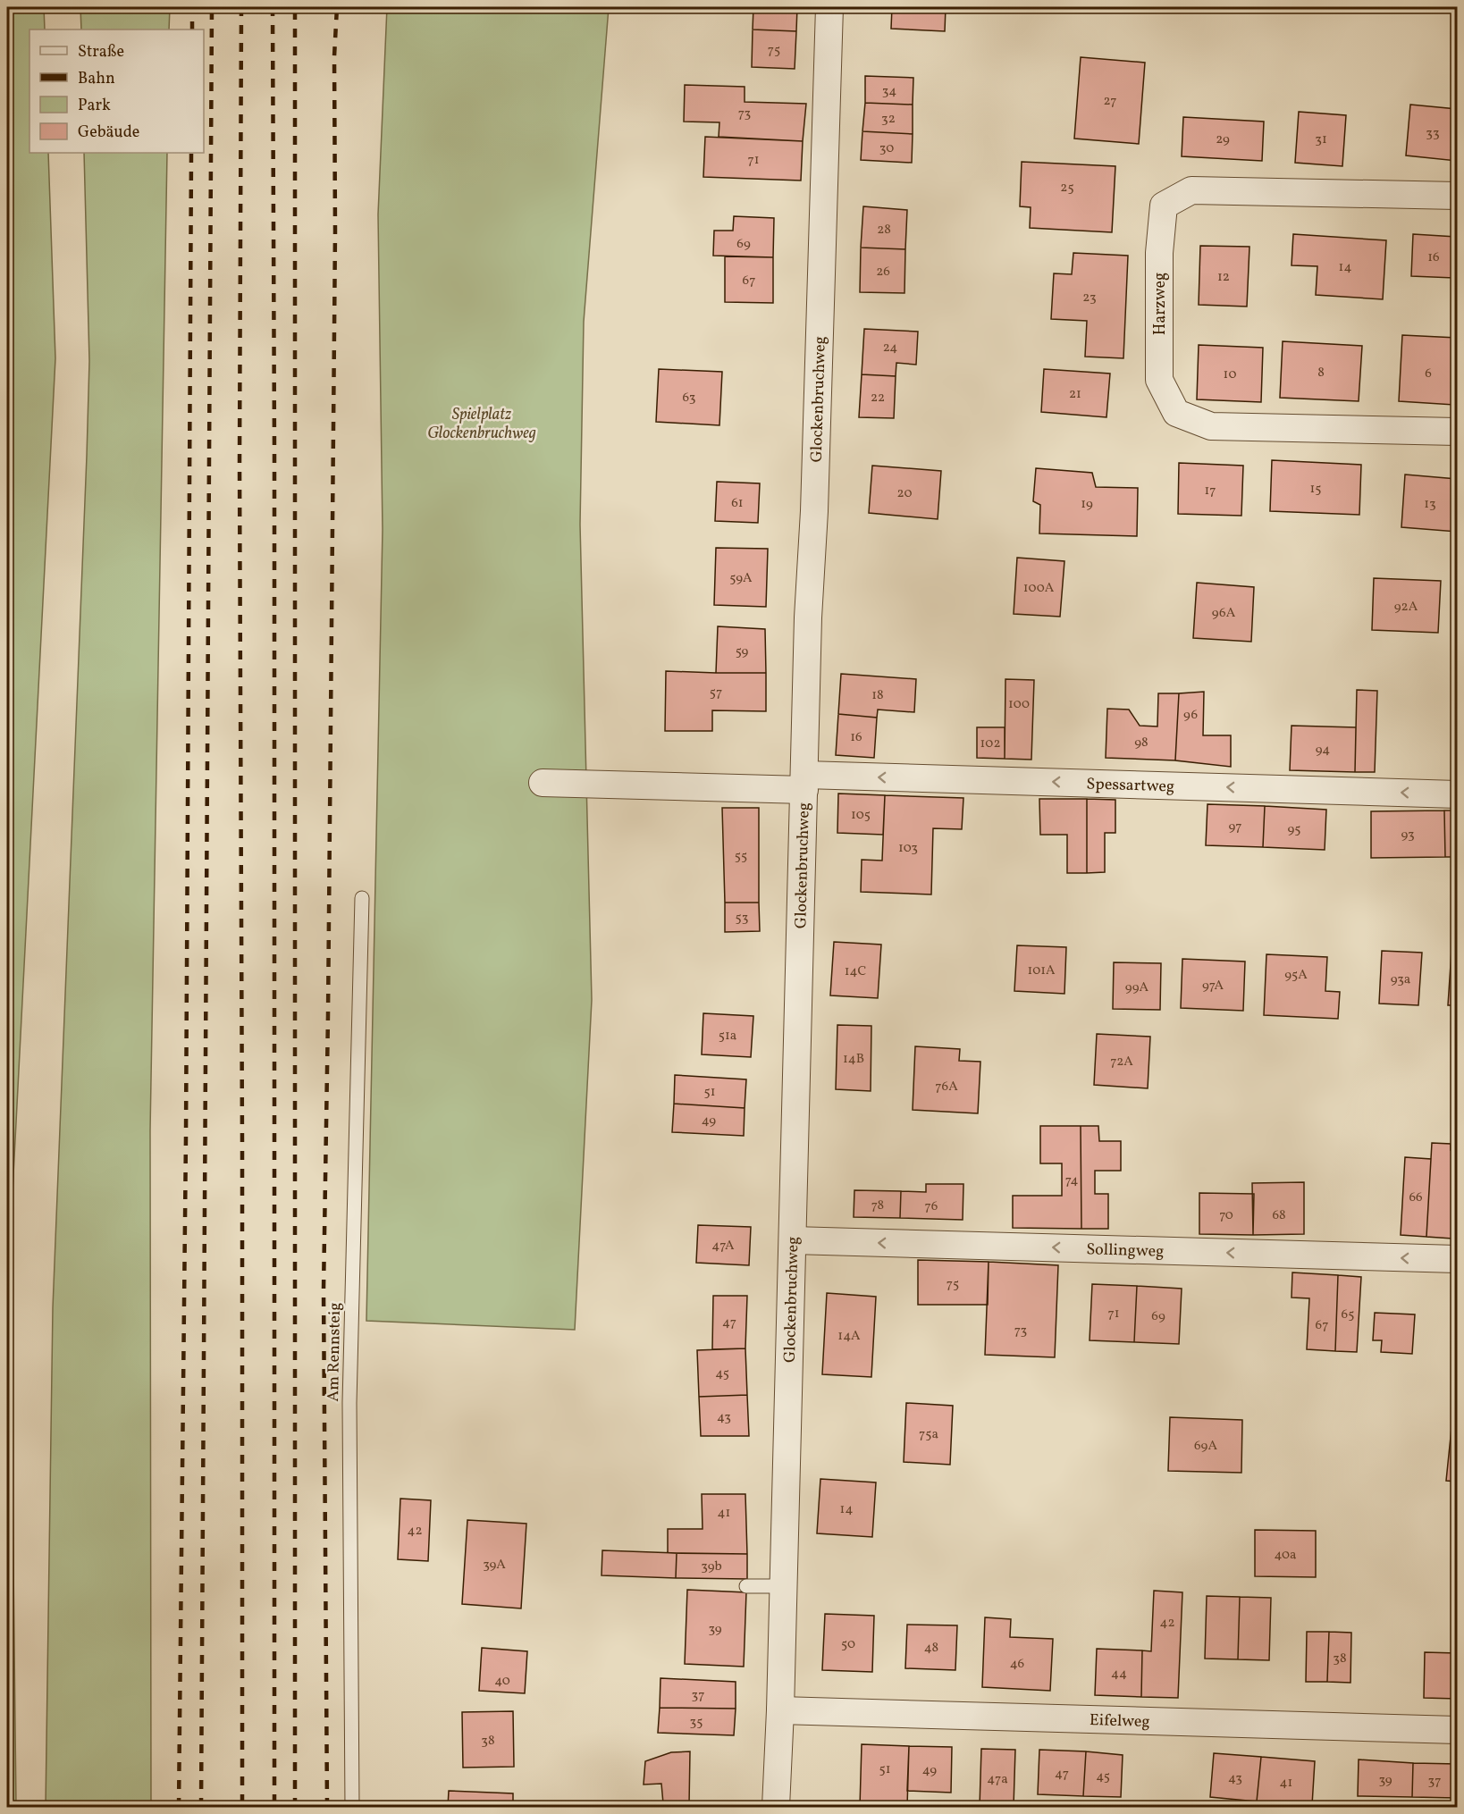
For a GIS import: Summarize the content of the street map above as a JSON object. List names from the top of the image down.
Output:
{
  "streets": {
    "street": [
      "Harzweg",
      "Glockenbruchweg",
      "Spessartweg",
      "Sollingweg",
      "Eifelweg"
    ],
    "lane": ["Am Rennsteig"]
  },
  "crossings": [
    ["Glockenbruchweg", "Spessartweg"],
    ["Glockenbruchweg", "Sollingweg"],
    ["Glockenbruchweg", "Eifelweg"]
  ],
  "one_way": ["Spessartweg", "Sollingweg"],
  "parks": ["Spielplatz Glockenbruchweg"],
  "house_numbers": [
    "75",
    "34",
    "27",
    "73",
    "32",
    "33",
    "29",
    "31",
    "30",
    "71",
    "25",
    "28",
    "69",
    "16",
    "14",
    "26",
    "12",
    "67",
    "23",
    "24",
    "8",
    "6",
    "10",
    "21",
    "63",
    "22",
    "15",
    "17",
    "20",
    "61",
    "19",
    "13",
    "59A",
    "100A",
    "92A",
    "96A",
    "59",
    "57",
    "18",
    "100",
    "96",
    "16",
    "98",
    "102",
    "94",
    "105",
    "97",
    "95",
    "93",
    "103",
    "55",
    "53",
    "101A",
    "14C",
    "95A",
    "93a",
    "97A",
    "99A",
    "51a",
    "14B",
    "72A",
    "76A",
    "51",
    "49",
    "74",
    "66",
    "78",
    "76",
    "70",
    "68",
    "47A",
    "75",
    "71",
    "65",
    "69",
    "47",
    "67",
    "73",
    "14A",
    "45",
    "43",
    "75a",
    "69A",
    "14",
    "41",
    "42",
    "40a",
    "39A",
    "39b",
    "42",
    "39",
    "50",
    "48",
    "38",
    "46",
    "44",
    "40",
    "37",
    "35",
    "38",
    "51",
    "49",
    "47",
    "45",
    "43",
    "47a",
    "39",
    "37",
    "41"
  ],
  "legend": [
    "Straße",
    "Bahn",
    "Park",
    "Gebäude"
  ]
}
